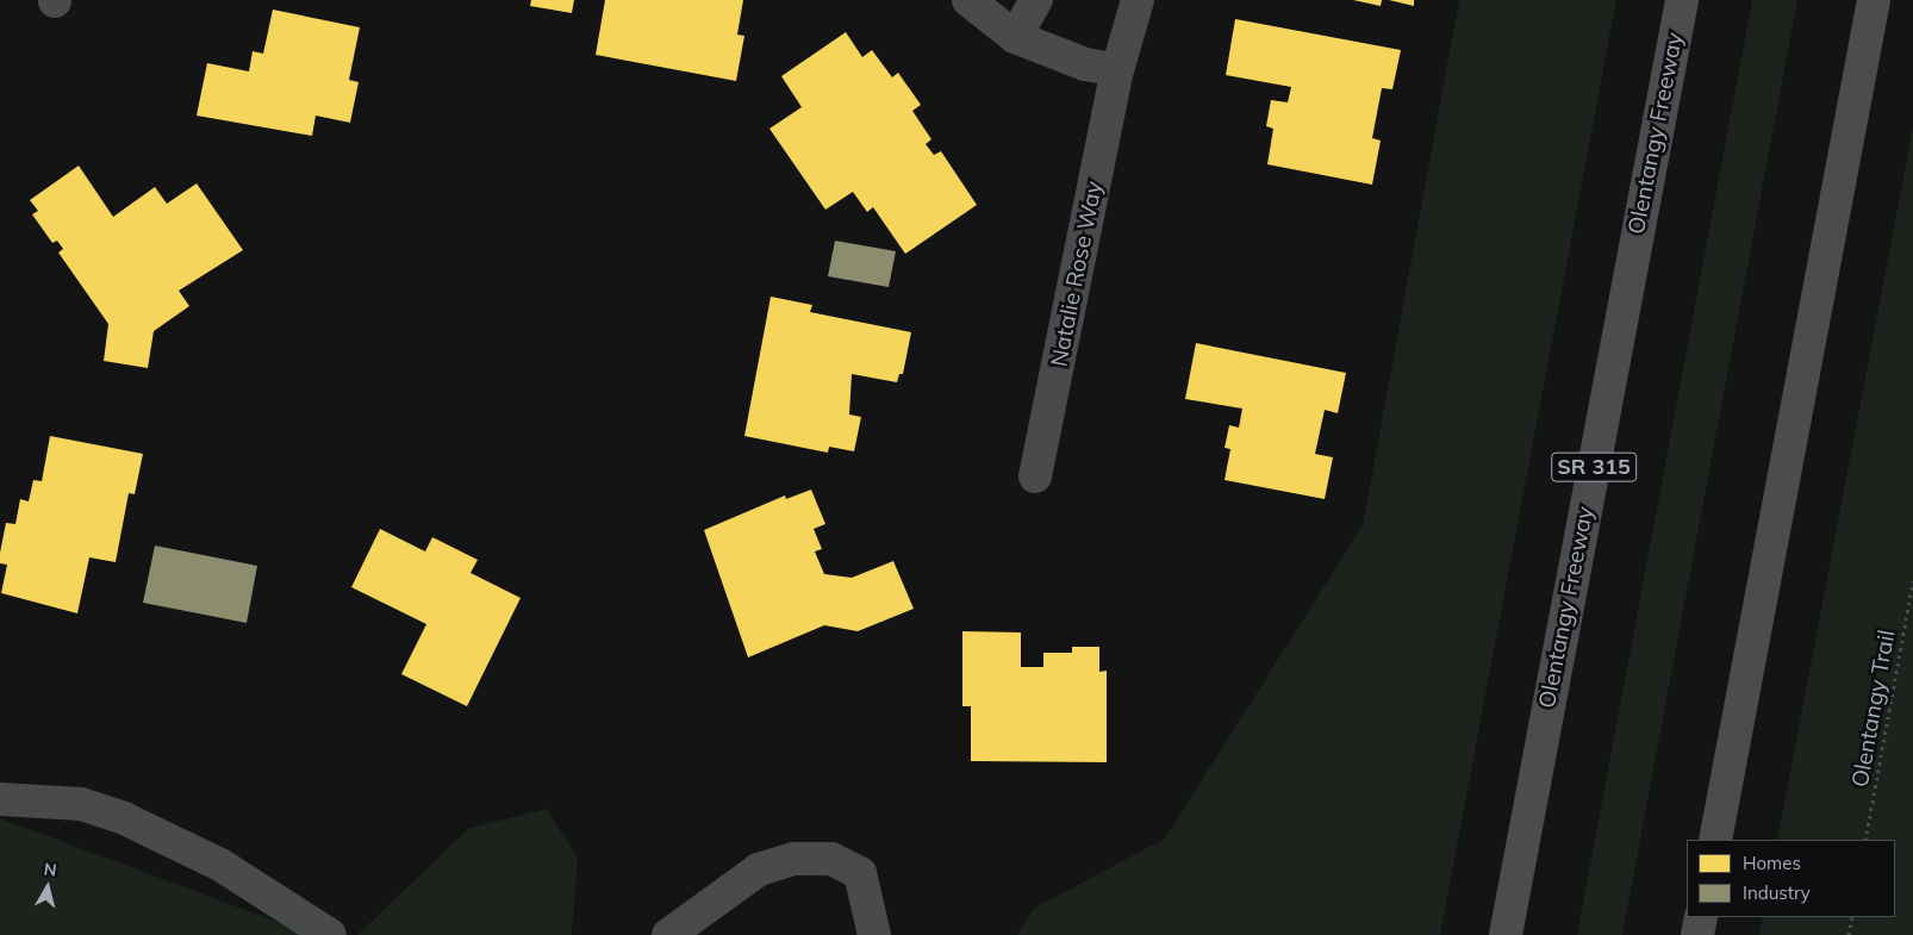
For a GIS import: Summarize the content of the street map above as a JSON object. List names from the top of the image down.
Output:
{
  "streets": {
    "highway": ["Olentangy Freeway", "SR 315"],
    "street": ["Natalie Rose Way"],
    "path": ["Olentangy Trail"]
  },
  "legend": ["Homes", "Industry"],
  "north": "top"
}
